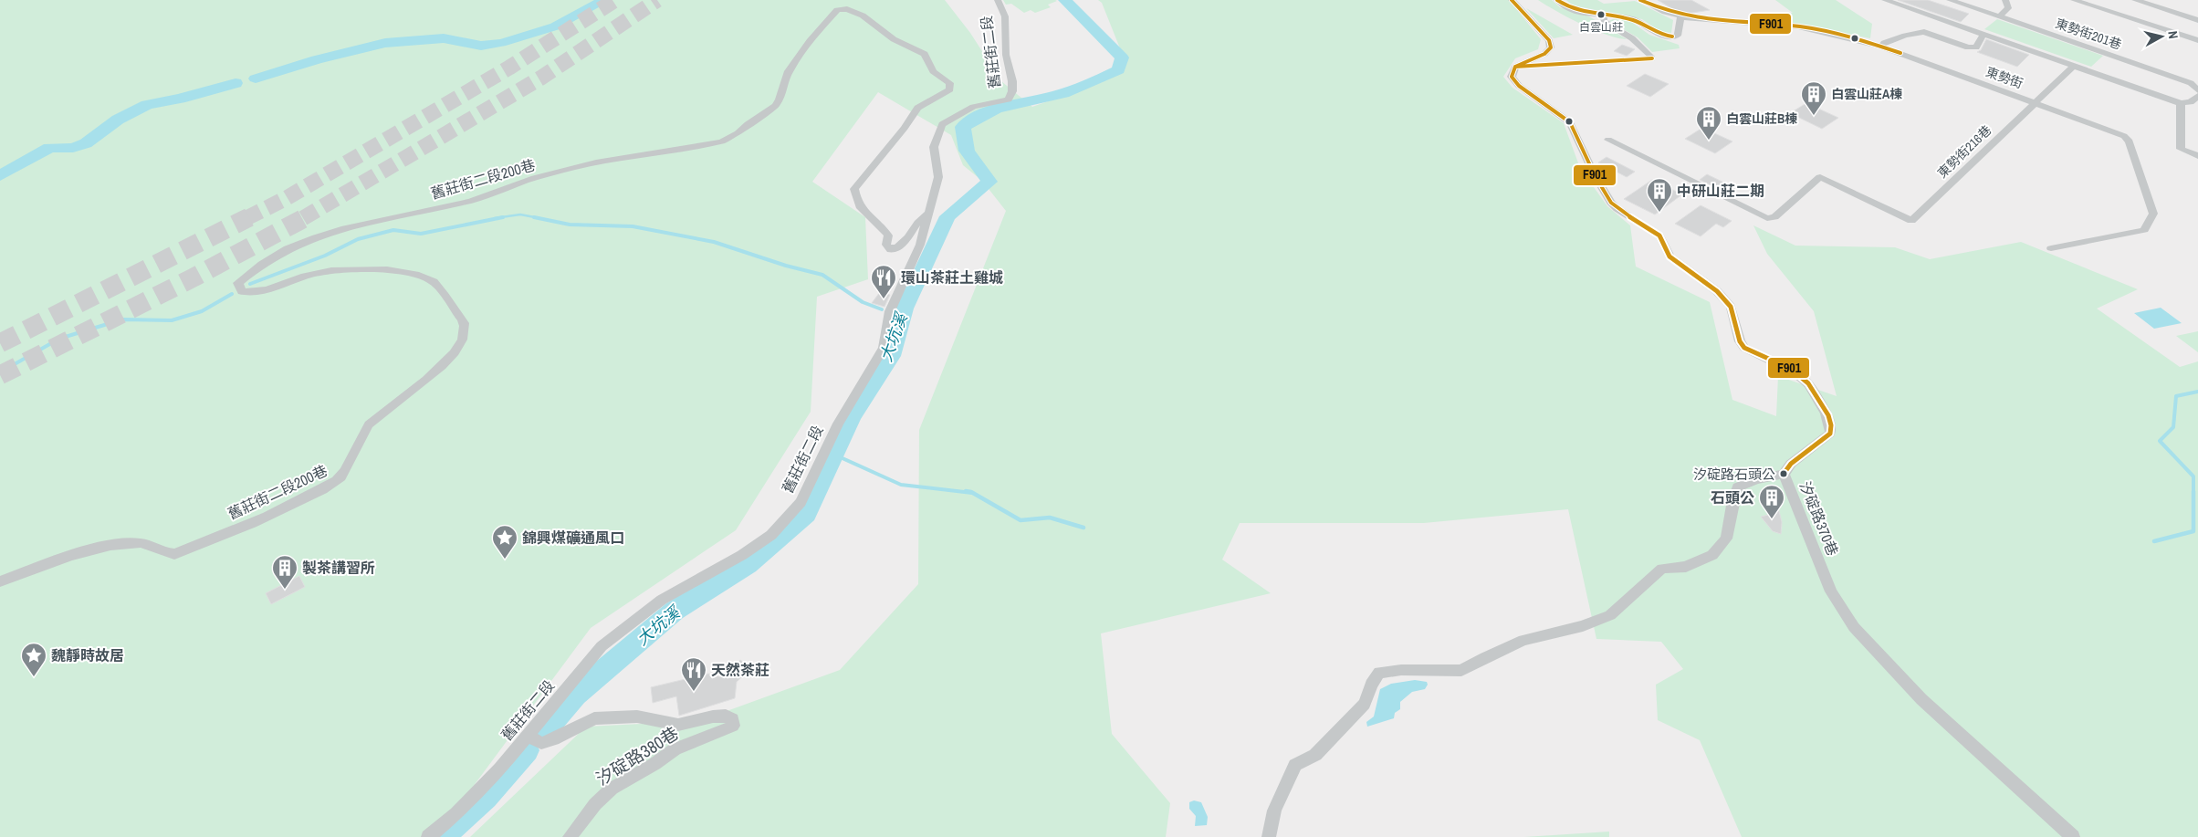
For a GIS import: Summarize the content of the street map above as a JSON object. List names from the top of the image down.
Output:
{
  "streets": {
    "street": [
      "東勢街201巷",
      "舊莊街二段",
      "東勢街",
      "東勢街216巷",
      "舊莊街二段200巷",
      "汐碇路370巷",
      "汐碇路380巷"
    ]
  },
  "crossings": [
    ["舊莊街二段", "舊莊街二段200巷"],
    ["舊莊街二段", "汐碇路380巷"],
    ["東勢街", "東勢街216巷"]
  ],
  "water": ["大坑溪"],
  "places": {
    "other": ["白雲山莊", "汐碇路石頭公"],
    "building": [
      "白雲山莊A棟",
      "白雲山莊B棟",
      "中研山莊二期",
      "石頭公",
      "製茶講習所"
    ],
    "restaurant": ["環山茶莊土雞城", "天然茶莊"],
    "place": ["錦興煤礦通風口", "魏靜時故居"]
  },
  "lines": ["transit line F901"],
  "north": "right"
}
